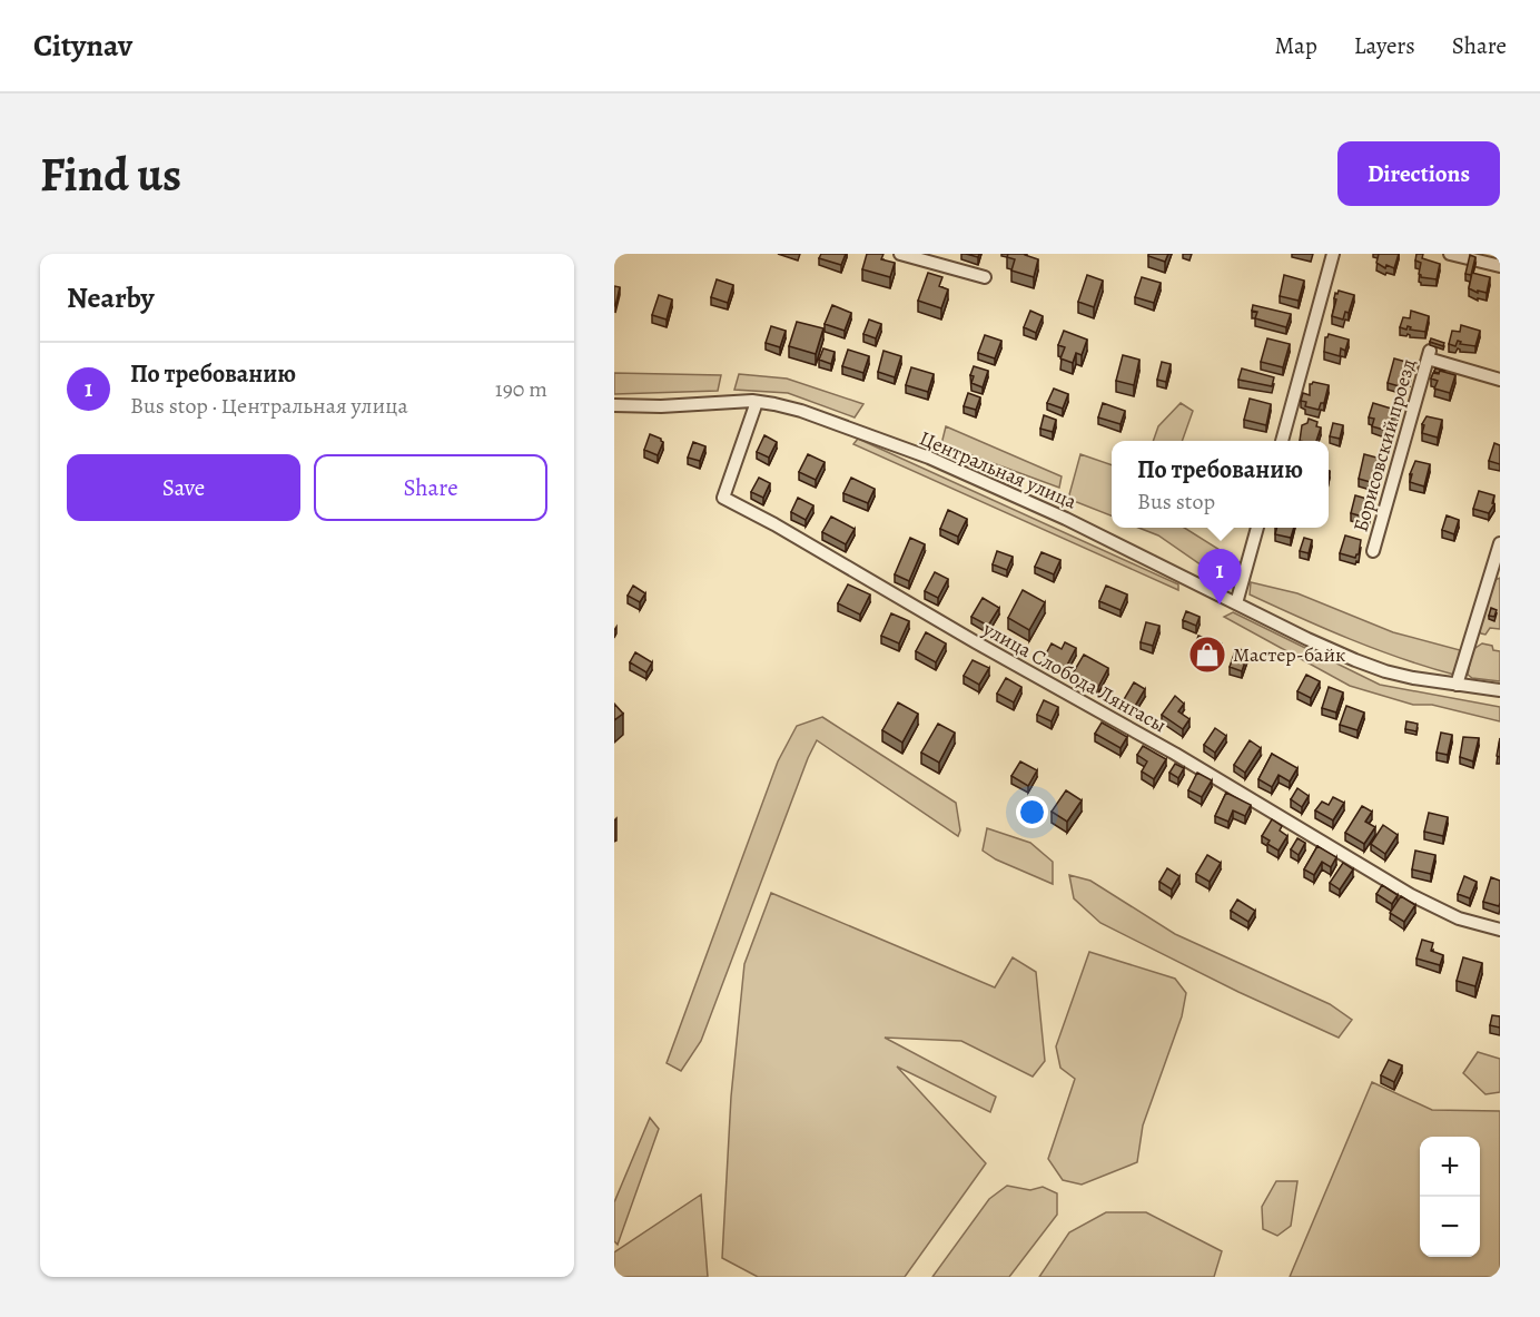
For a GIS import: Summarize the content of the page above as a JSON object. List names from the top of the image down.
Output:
{
  "streets": {
    "street": ["Борисовский проезд", "Центральная улица", "улица Слобода Лянгасы"]
  },
  "crossings": [
    ["Центральная улица", "улица Слобода Лянгасы"]
  ],
  "places": {
    "shop": ["Мастер-байк"]
  },
  "page": {
    "header": "Citynav",
    "nav": ["Map", "Layers", "Share"],
    "buttons": [
      "Directions",
      ["Save", "Share"]
    ],
    "title": "Find us",
    "heading": "Nearby",
    "list": [
      {
        "mark": "1",
        "name": "По требованию",
        "note": "Bus stop · Центральная улица",
        "value": "190 m"
      }
    ],
    "popup": ["По требованию", "Bus stop"],
    "pins": "1",
    "map_buttons": ["+", "−"]
  }
}
